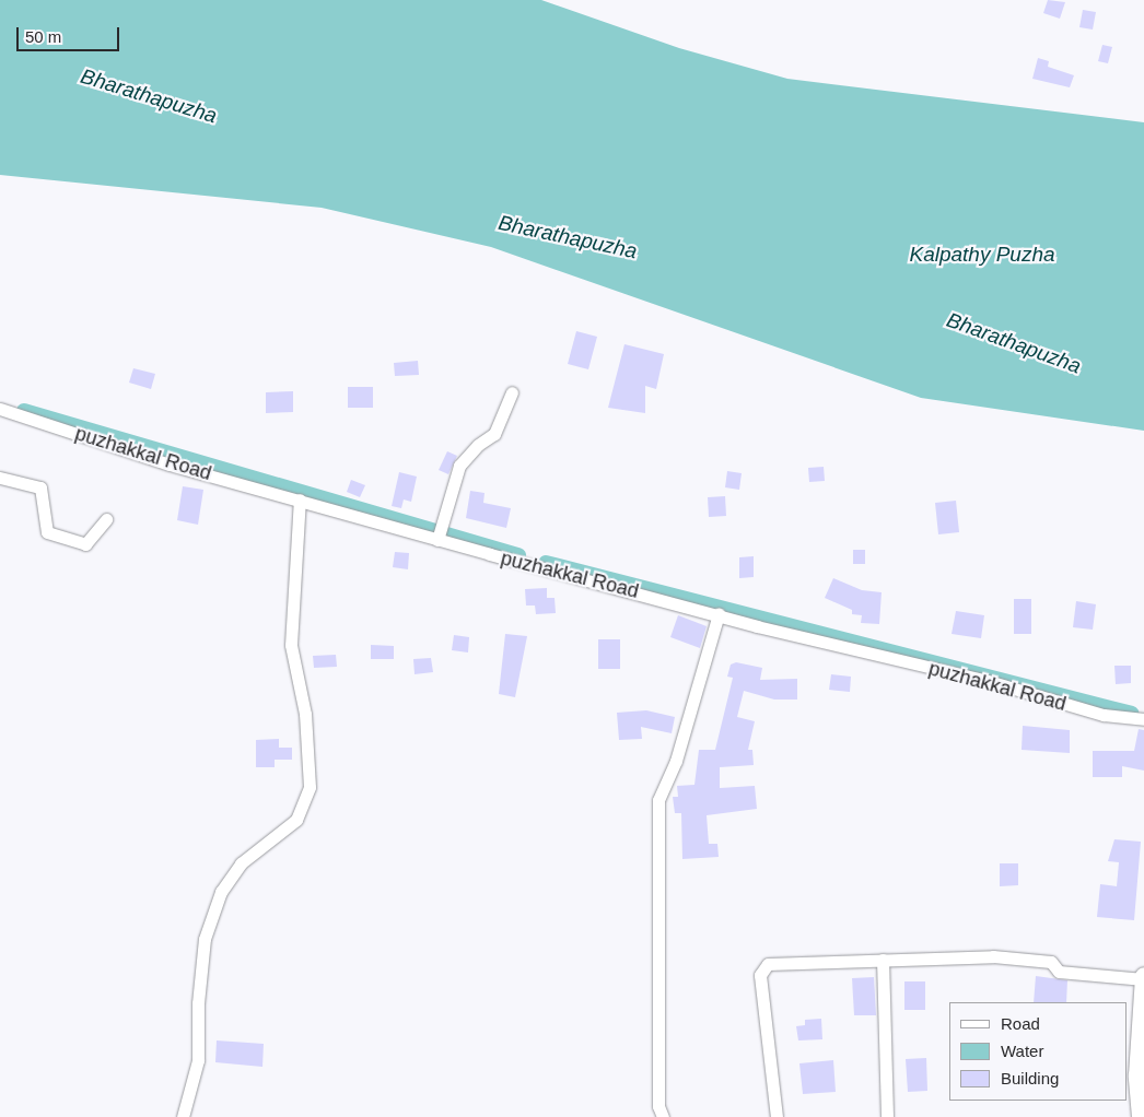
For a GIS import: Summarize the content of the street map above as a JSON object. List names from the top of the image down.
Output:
{
  "streets": {
    "street": ["puzhakkal Road"]
  },
  "water": ["Bharathapuzha", "Kalpathy Puzha"],
  "legend": ["Road", "Water", "Building"],
  "scale_bar": "50 m"
}
